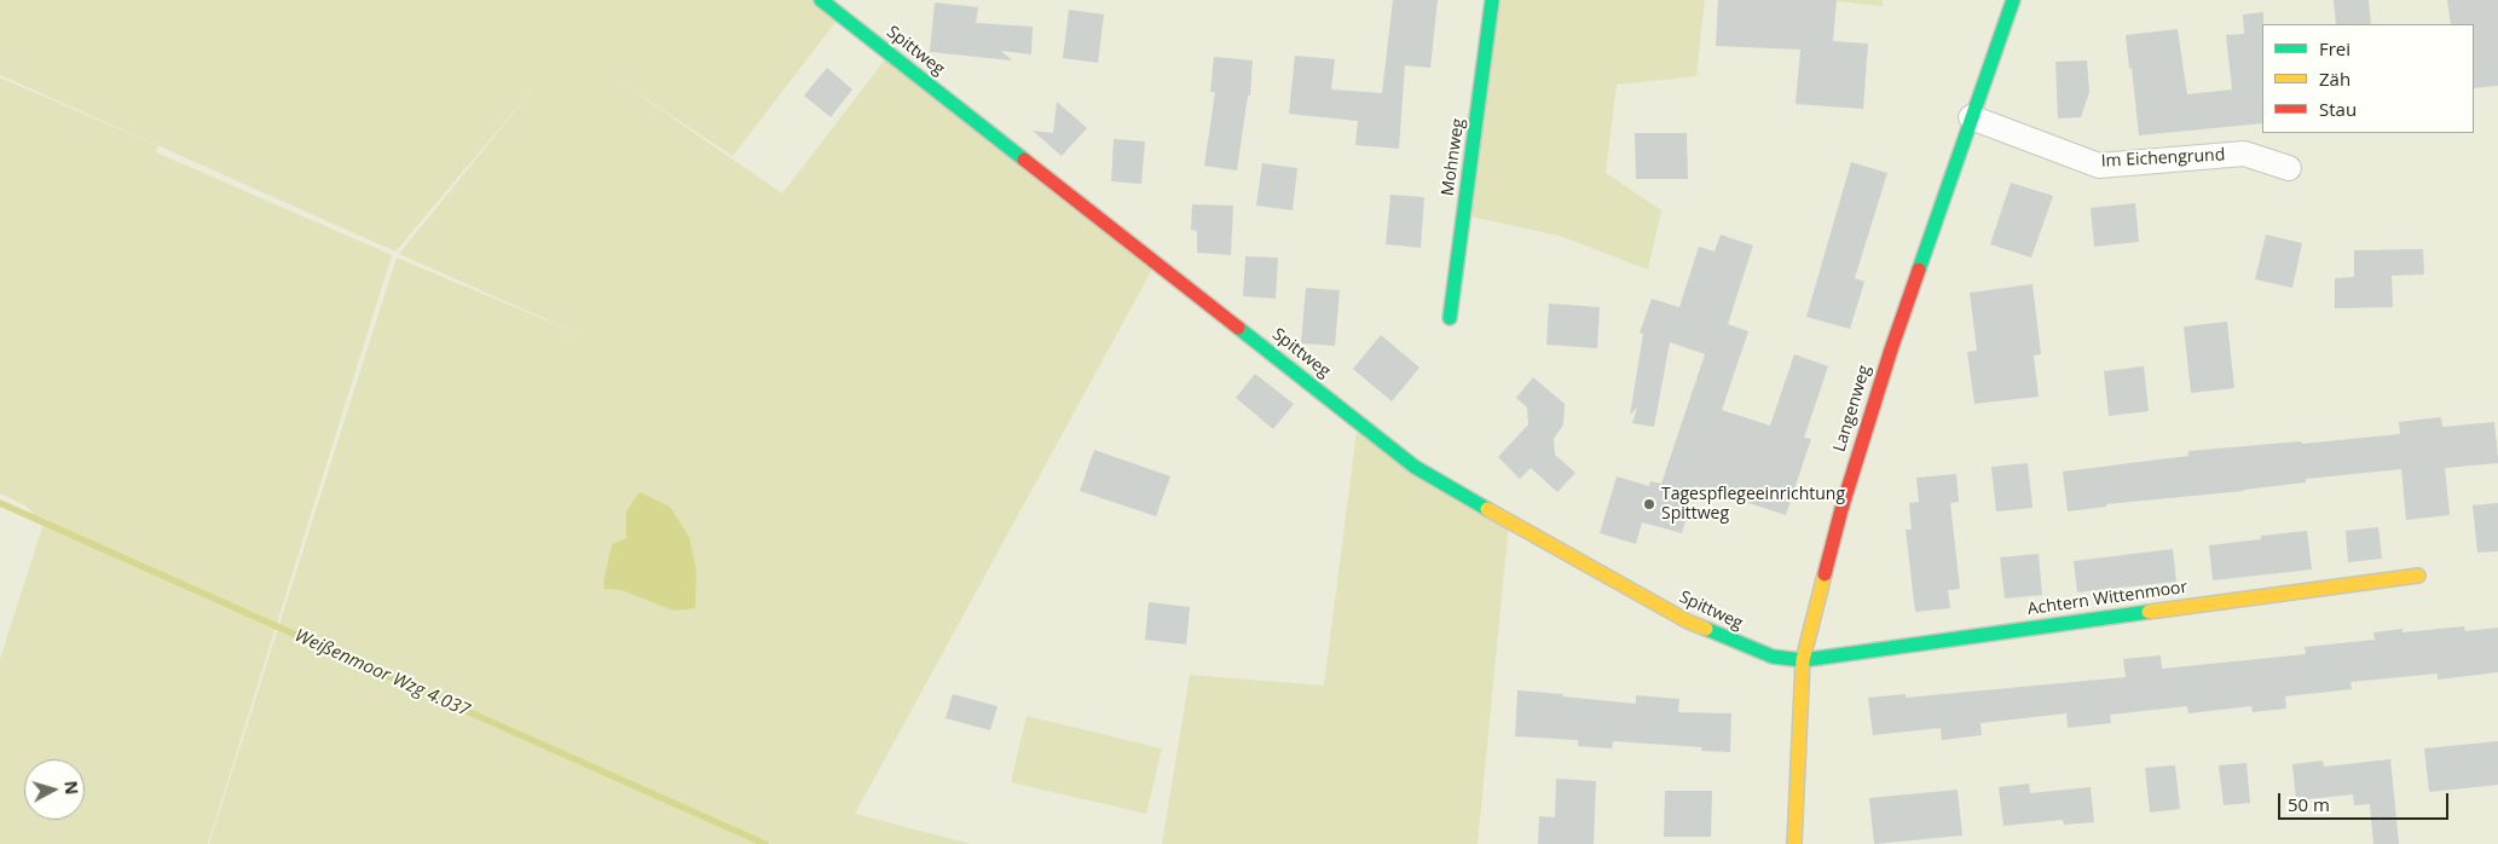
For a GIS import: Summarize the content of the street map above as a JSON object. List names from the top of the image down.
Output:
{
  "streets": {
    "street": [
      "Spittweg",
      "Mohnweg",
      "Im Eichengrund",
      "Langenweg",
      "Achtern Wittenmoor"
    ]
  },
  "crossings": [
    ["Spittweg", "Langenweg"],
    ["Spittweg", "Achtern Wittenmoor"],
    ["Im Eichengrund", "Langenweg"],
    ["Langenweg", "Achtern Wittenmoor"]
  ],
  "water": ["Weißenmoor Wzg 4.037"],
  "places": ["Tagespflegeeinrichtung Spittweg"],
  "legend": ["Frei", "Zäh", "Stau"],
  "scale_bar": "50 m",
  "north": "right"
}
